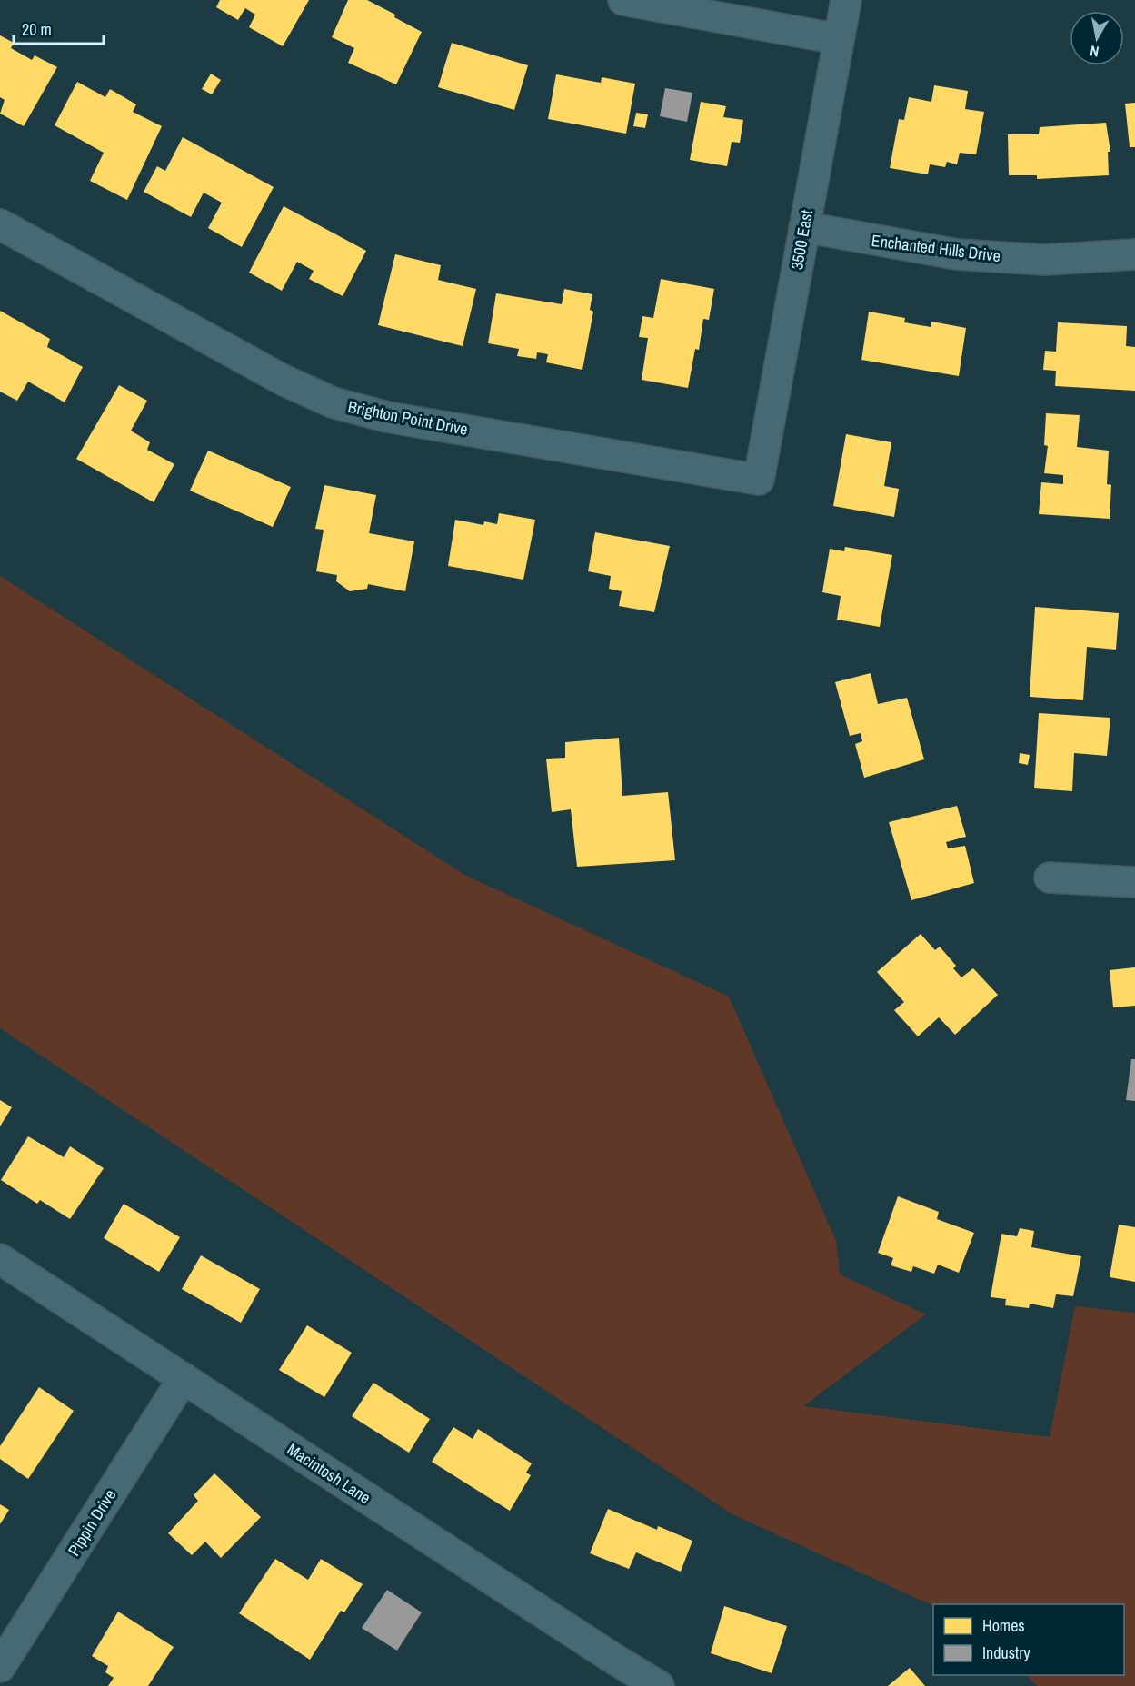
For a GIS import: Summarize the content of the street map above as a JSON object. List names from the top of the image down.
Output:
{
  "streets": {
    "street": [
      "3500 East",
      "Enchanted Hills Drive",
      "Brighton Point Drive",
      "Macintosh Lane",
      "Pippin Drive"
    ]
  },
  "crossings": [
    ["3500 East", "Enchanted Hills Drive"],
    ["3500 East", "Brighton Point Drive"],
    ["Macintosh Lane", "Pippin Drive"]
  ],
  "legend": ["Homes", "Industry"],
  "scale_bar": "20 m",
  "north": "bottom"
}
